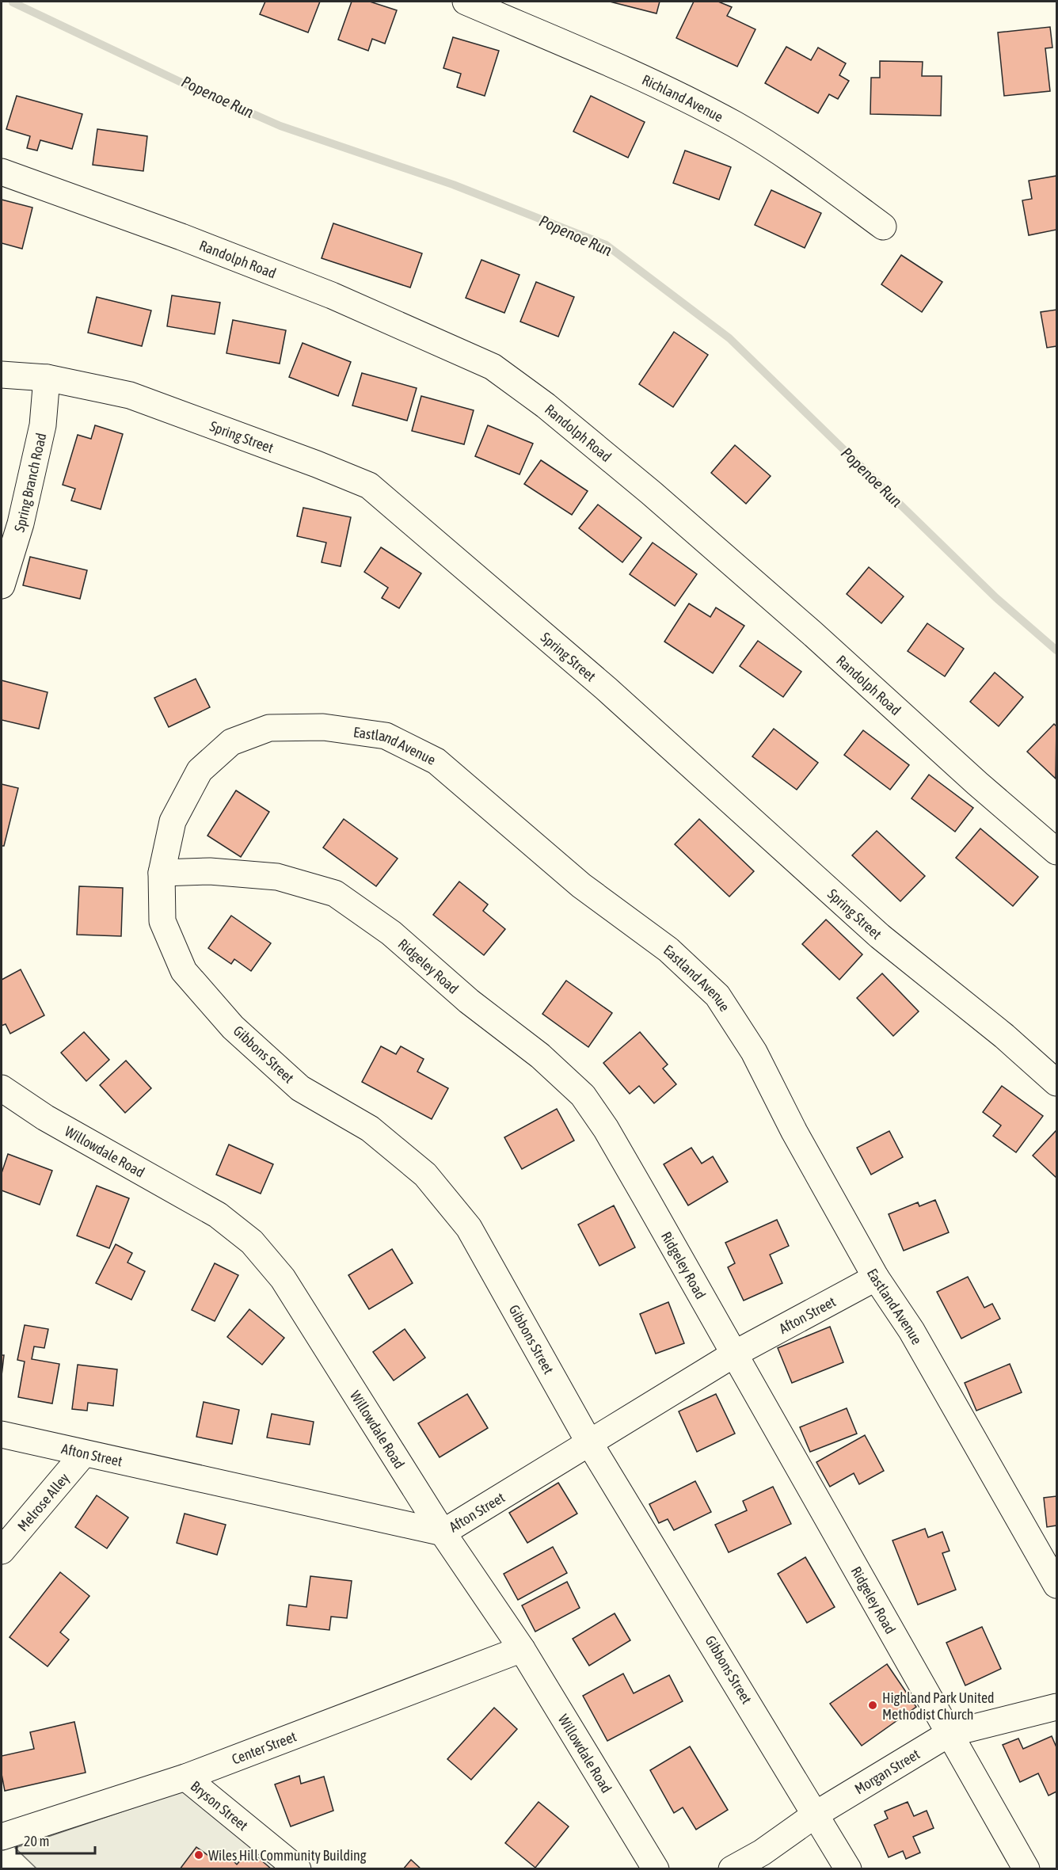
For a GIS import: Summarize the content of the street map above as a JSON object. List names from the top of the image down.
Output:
{
  "streets": {
    "street": [
      "Richland Avenue",
      "Randolph Road",
      "Spring Street",
      "Spring Branch Road",
      "Eastland Avenue",
      "Ridgeley Road",
      "Gibbons Street",
      "Willowdale Road",
      "Afton Street",
      "Melrose Alley",
      "Center Street",
      "Morgan Street",
      "Bryson Street"
    ]
  },
  "crossings": [
    ["Spring Street", "Spring Branch Road"],
    ["Eastland Avenue", "Ridgeley Road"],
    ["Eastland Avenue", "Gibbons Street"],
    ["Eastland Avenue", "Afton Street"],
    ["Ridgeley Road", "Gibbons Street"],
    ["Ridgeley Road", "Afton Street"],
    ["Ridgeley Road", "Morgan Street"],
    ["Gibbons Street", "Afton Street"],
    ["Gibbons Street", "Morgan Street"],
    ["Willowdale Road", "Afton Street"],
    ["Willowdale Road", "Center Street"],
    ["Afton Street", "Melrose Alley"],
    ["Center Street", "Bryson Street"]
  ],
  "water": ["Popenoe Run"],
  "places": ["Highland Park United Methodist Church", "Wiles Hill Community Building"],
  "scale_bar": "20 m"
}
